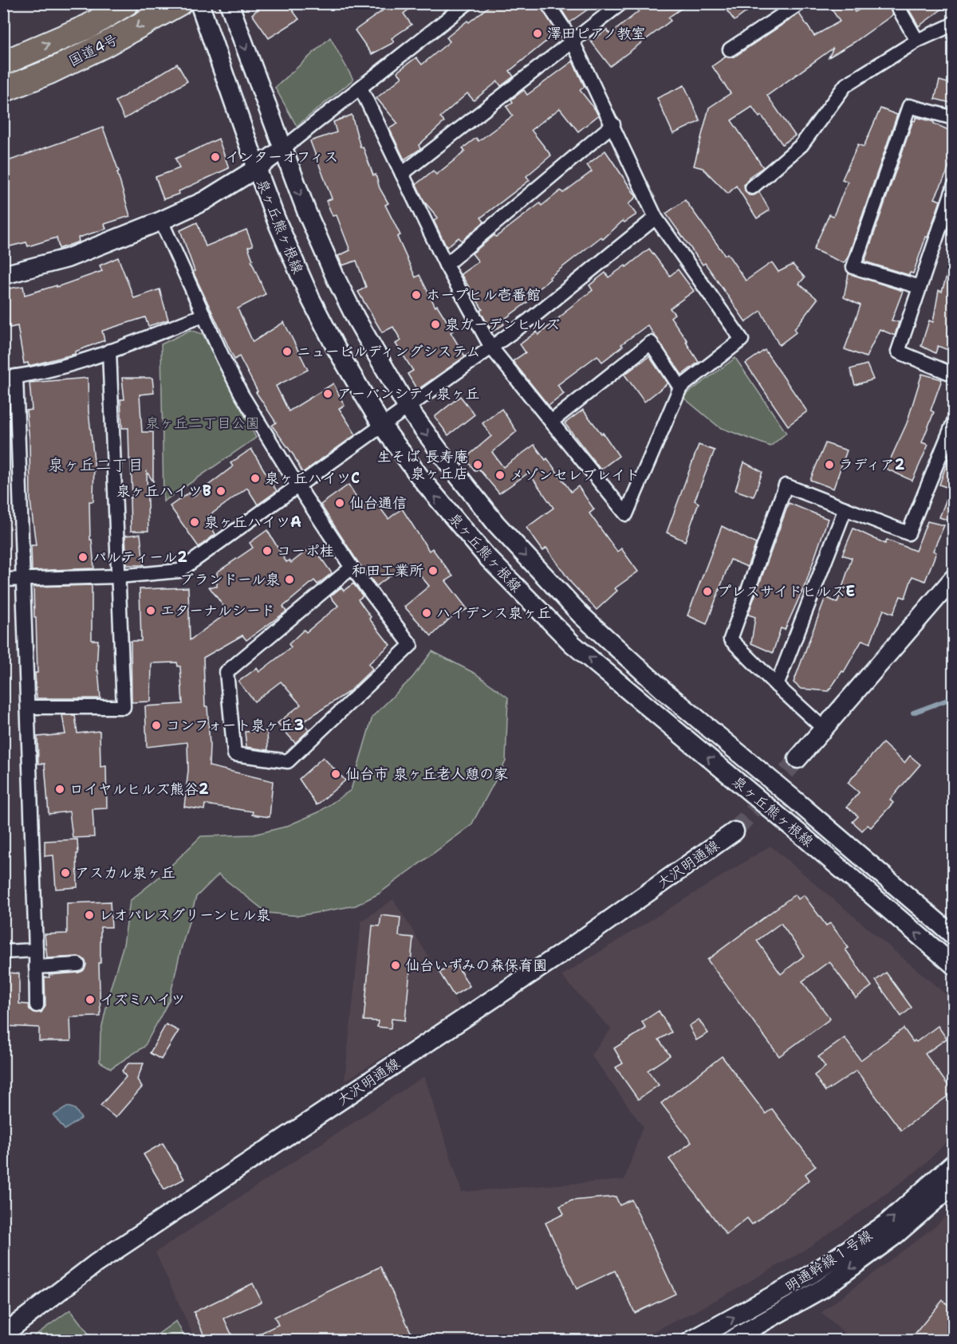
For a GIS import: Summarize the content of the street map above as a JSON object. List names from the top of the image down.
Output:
{
  "streets": {
    "highway": ["国道4号"],
    "main road": ["泉ヶ丘熊ヶ根線", "大沢明通線", "明通幹線１号線"]
  },
  "districts": ["泉ヶ丘二丁目"],
  "parks": ["泉ヶ丘二丁目公園"],
  "places": [
    "澤田ピアノ教室",
    "インターオフィス",
    "ホープヒル壱番館",
    "泉ガーデンヒルズ",
    "ニュービルディングシステム",
    "アーバンシティ泉ヶ丘",
    "生そば 長寿庵 泉ヶ丘店",
    "ラディア2",
    "メゾンセレブレイト",
    "泉ヶ丘ハイツC",
    "泉ヶ丘ハイツB",
    "仙台通信",
    "泉ヶ丘ハイツA",
    "コーポ桂",
    "パルティール2",
    "和田工業所",
    "ブランドール泉",
    "プレスサイドヒルズE",
    "エターナルシード",
    "ハイデンス泉ヶ丘",
    "コンフォート泉ヶ丘3",
    "仙台市 泉ヶ丘老人憩の家",
    "ロイヤルヒルズ熊谷2",
    "アスカル泉ヶ丘",
    "レオパレスグリーンヒル泉",
    "仙台いずみの森保育園",
    "イズミハイツ"
  ]
}
